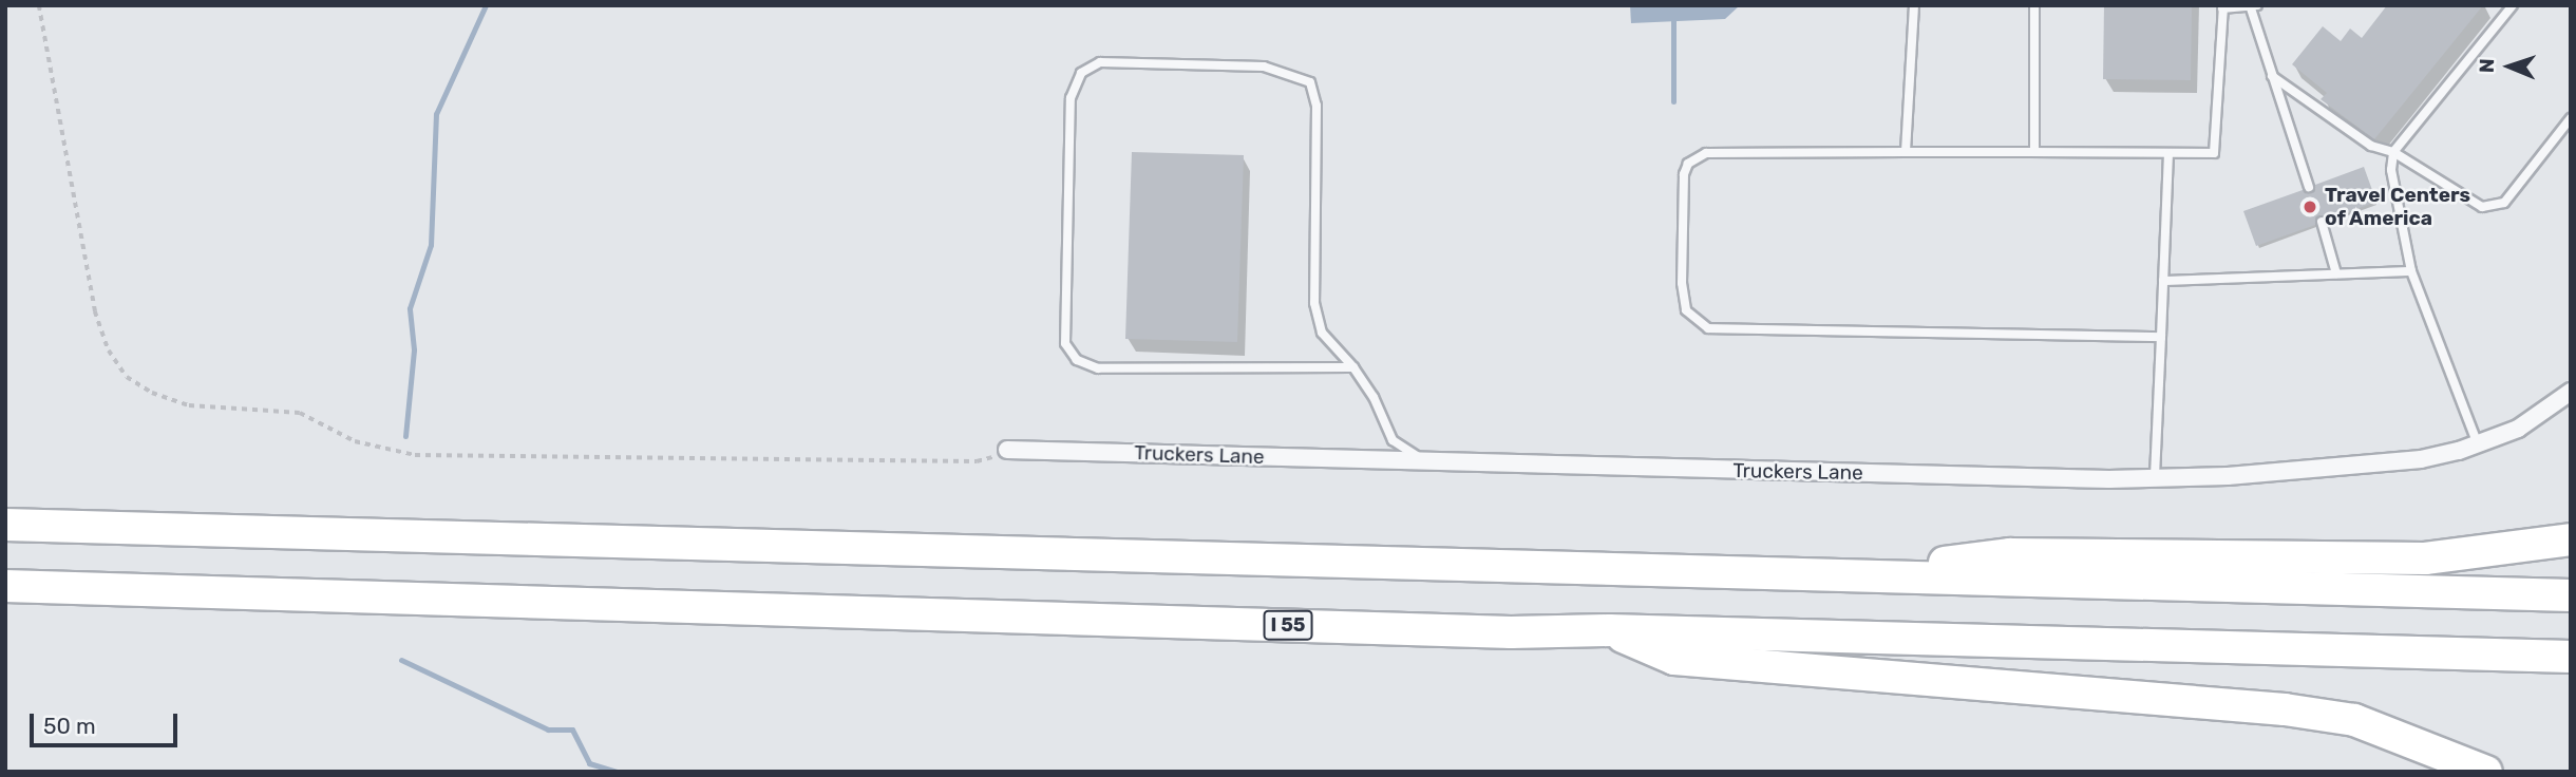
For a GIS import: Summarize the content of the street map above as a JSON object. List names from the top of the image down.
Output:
{
  "streets": {
    "highway": ["I 55"],
    "street": ["Truckers Lane"]
  },
  "places": ["Travel Centers of America"],
  "scale_bar": "50 m",
  "north": "left"
}
